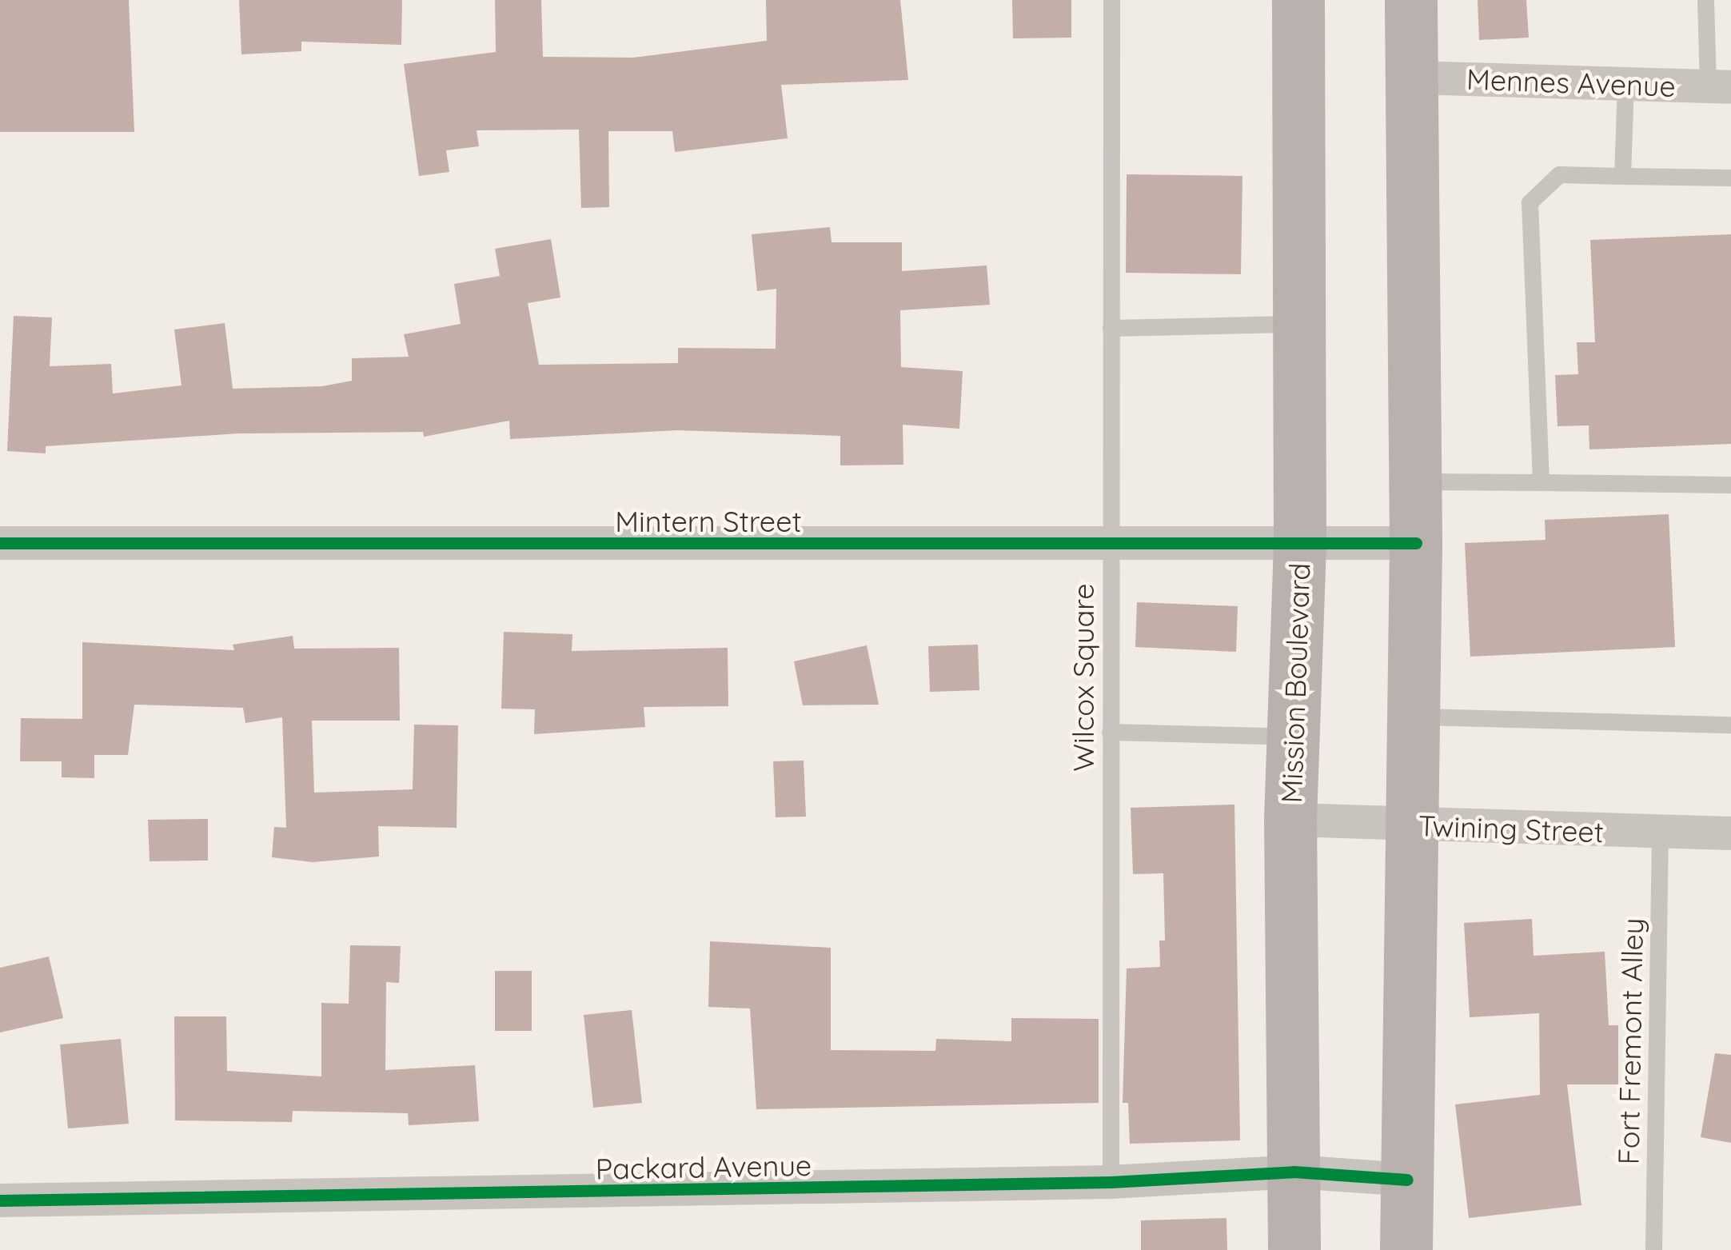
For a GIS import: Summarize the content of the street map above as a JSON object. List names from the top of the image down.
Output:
{
  "streets": {
    "main road": ["Mission Boulevard"],
    "street": [
      "Mennes Avenue",
      "Mintern Street",
      "Twining Street",
      "Packard Avenue"
    ],
    "lane": ["Wilcox Square", "Fort Fremont Alley"]
  },
  "crossings": [
    ["Mintern Street", "Wilcox Square"],
    ["Mintern Street", "Mission Boulevard"],
    ["Wilcox Square", "Packard Avenue"],
    ["Mission Boulevard", "Twining Street"],
    ["Mission Boulevard", "Packard Avenue"],
    ["Twining Street", "Fort Fremont Alley"]
  ]
}
